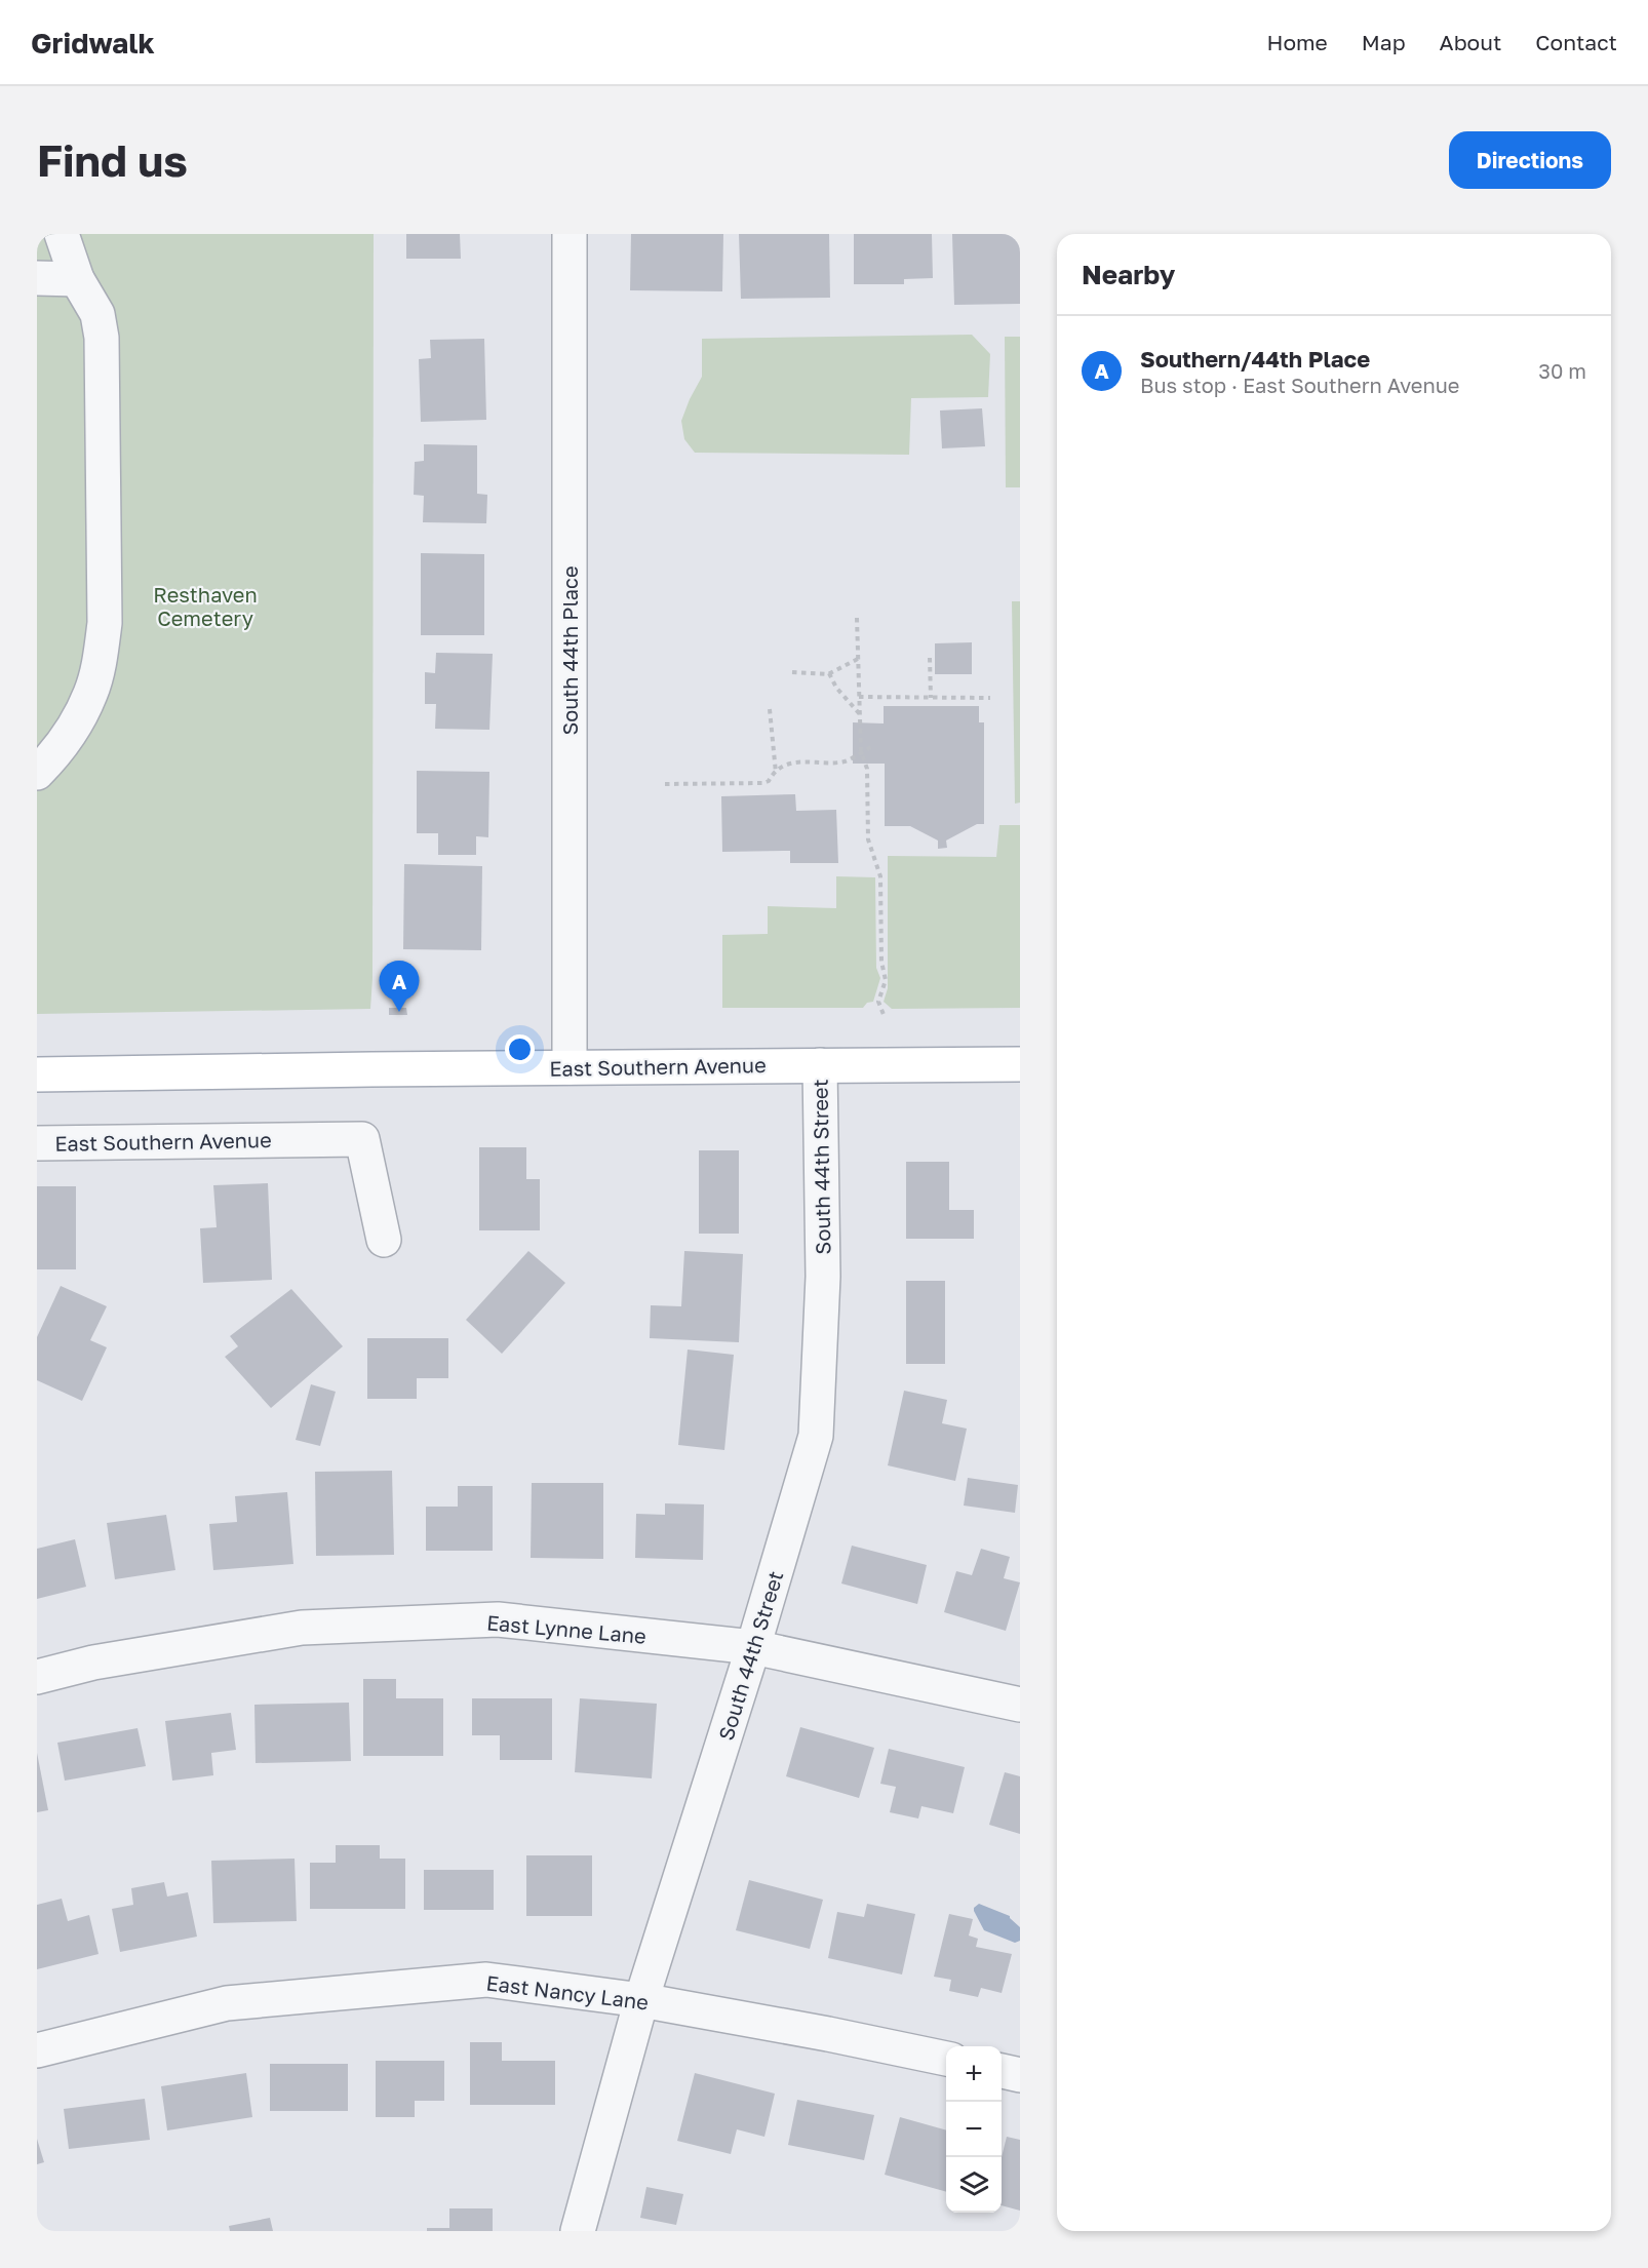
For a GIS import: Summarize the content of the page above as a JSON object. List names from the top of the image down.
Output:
{
  "streets": {
    "main road": ["East Southern Avenue"],
    "street": [
      "South 44th Place",
      "South 44th Street",
      "East Lynne Lane",
      "East Nancy Lane"
    ]
  },
  "crossings": [
    ["South 44th Place", "East Southern Avenue"],
    ["East Southern Avenue", "South 44th Street"],
    ["South 44th Street", "East Lynne Lane"],
    ["South 44th Street", "East Nancy Lane"]
  ],
  "parks": ["Resthaven Cemetery"],
  "page": {
    "header": "Gridwalk",
    "nav": [
      "Home",
      "Map",
      "About",
      "Contact"
    ],
    "buttons": "Directions",
    "title": "Find us",
    "heading": "Nearby",
    "list": [
      {
        "mark": "A",
        "name": "Southern/44th Place",
        "note": "Bus stop · East Southern Avenue",
        "value": "30 m"
      }
    ],
    "pins": "A",
    "map_buttons": ["+", "−"]
  }
}
